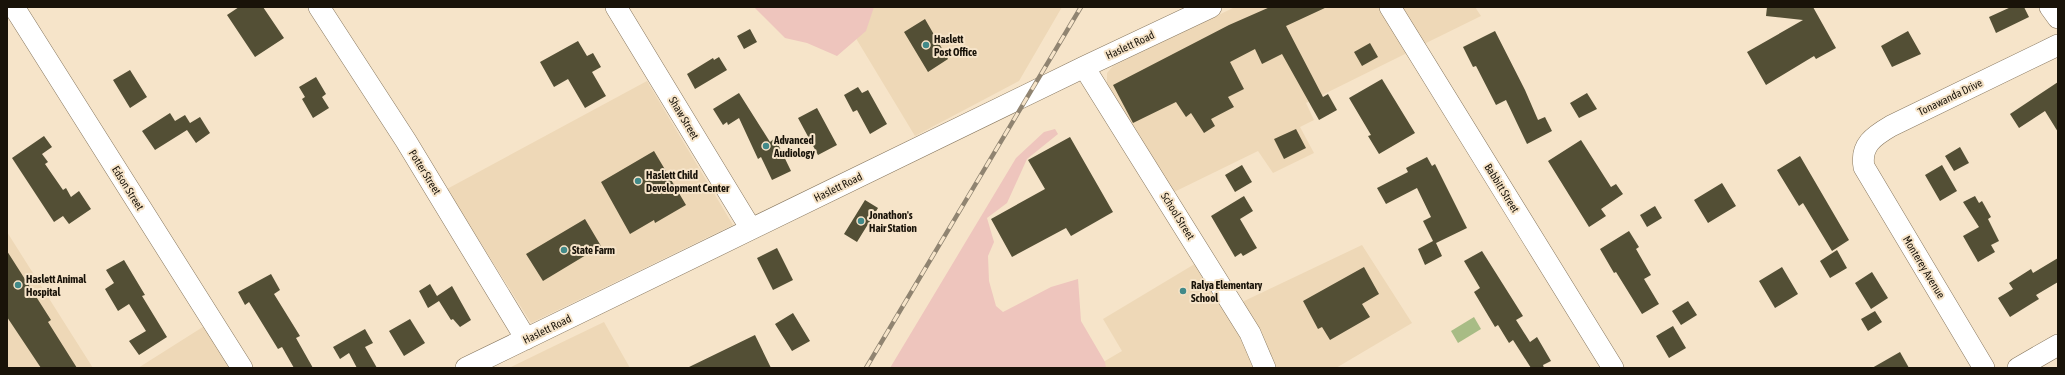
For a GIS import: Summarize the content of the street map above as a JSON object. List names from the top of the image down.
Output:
{
  "streets": {
    "street": [
      "Haslett Road",
      "Tonawanda Drive",
      "Shaw Street",
      "Potter Street",
      "Edson Street",
      "Babbitt Street",
      "School Street",
      "Monterey Avenue"
    ]
  },
  "crossings": [
    ["Haslett Road", "Shaw Street"],
    ["Haslett Road", "Potter Street"],
    ["Haslett Road", "School Street"],
    ["Tonawanda Drive", "Monterey Avenue"]
  ],
  "places": [
    "Haslett Post Office",
    "Advanced Audiology",
    "Haslett Child Development Center",
    "Jonathon's Hair Station",
    "State Farm",
    "Haslett Animal Hospital",
    "Ralya Elementary School"
  ]
}
